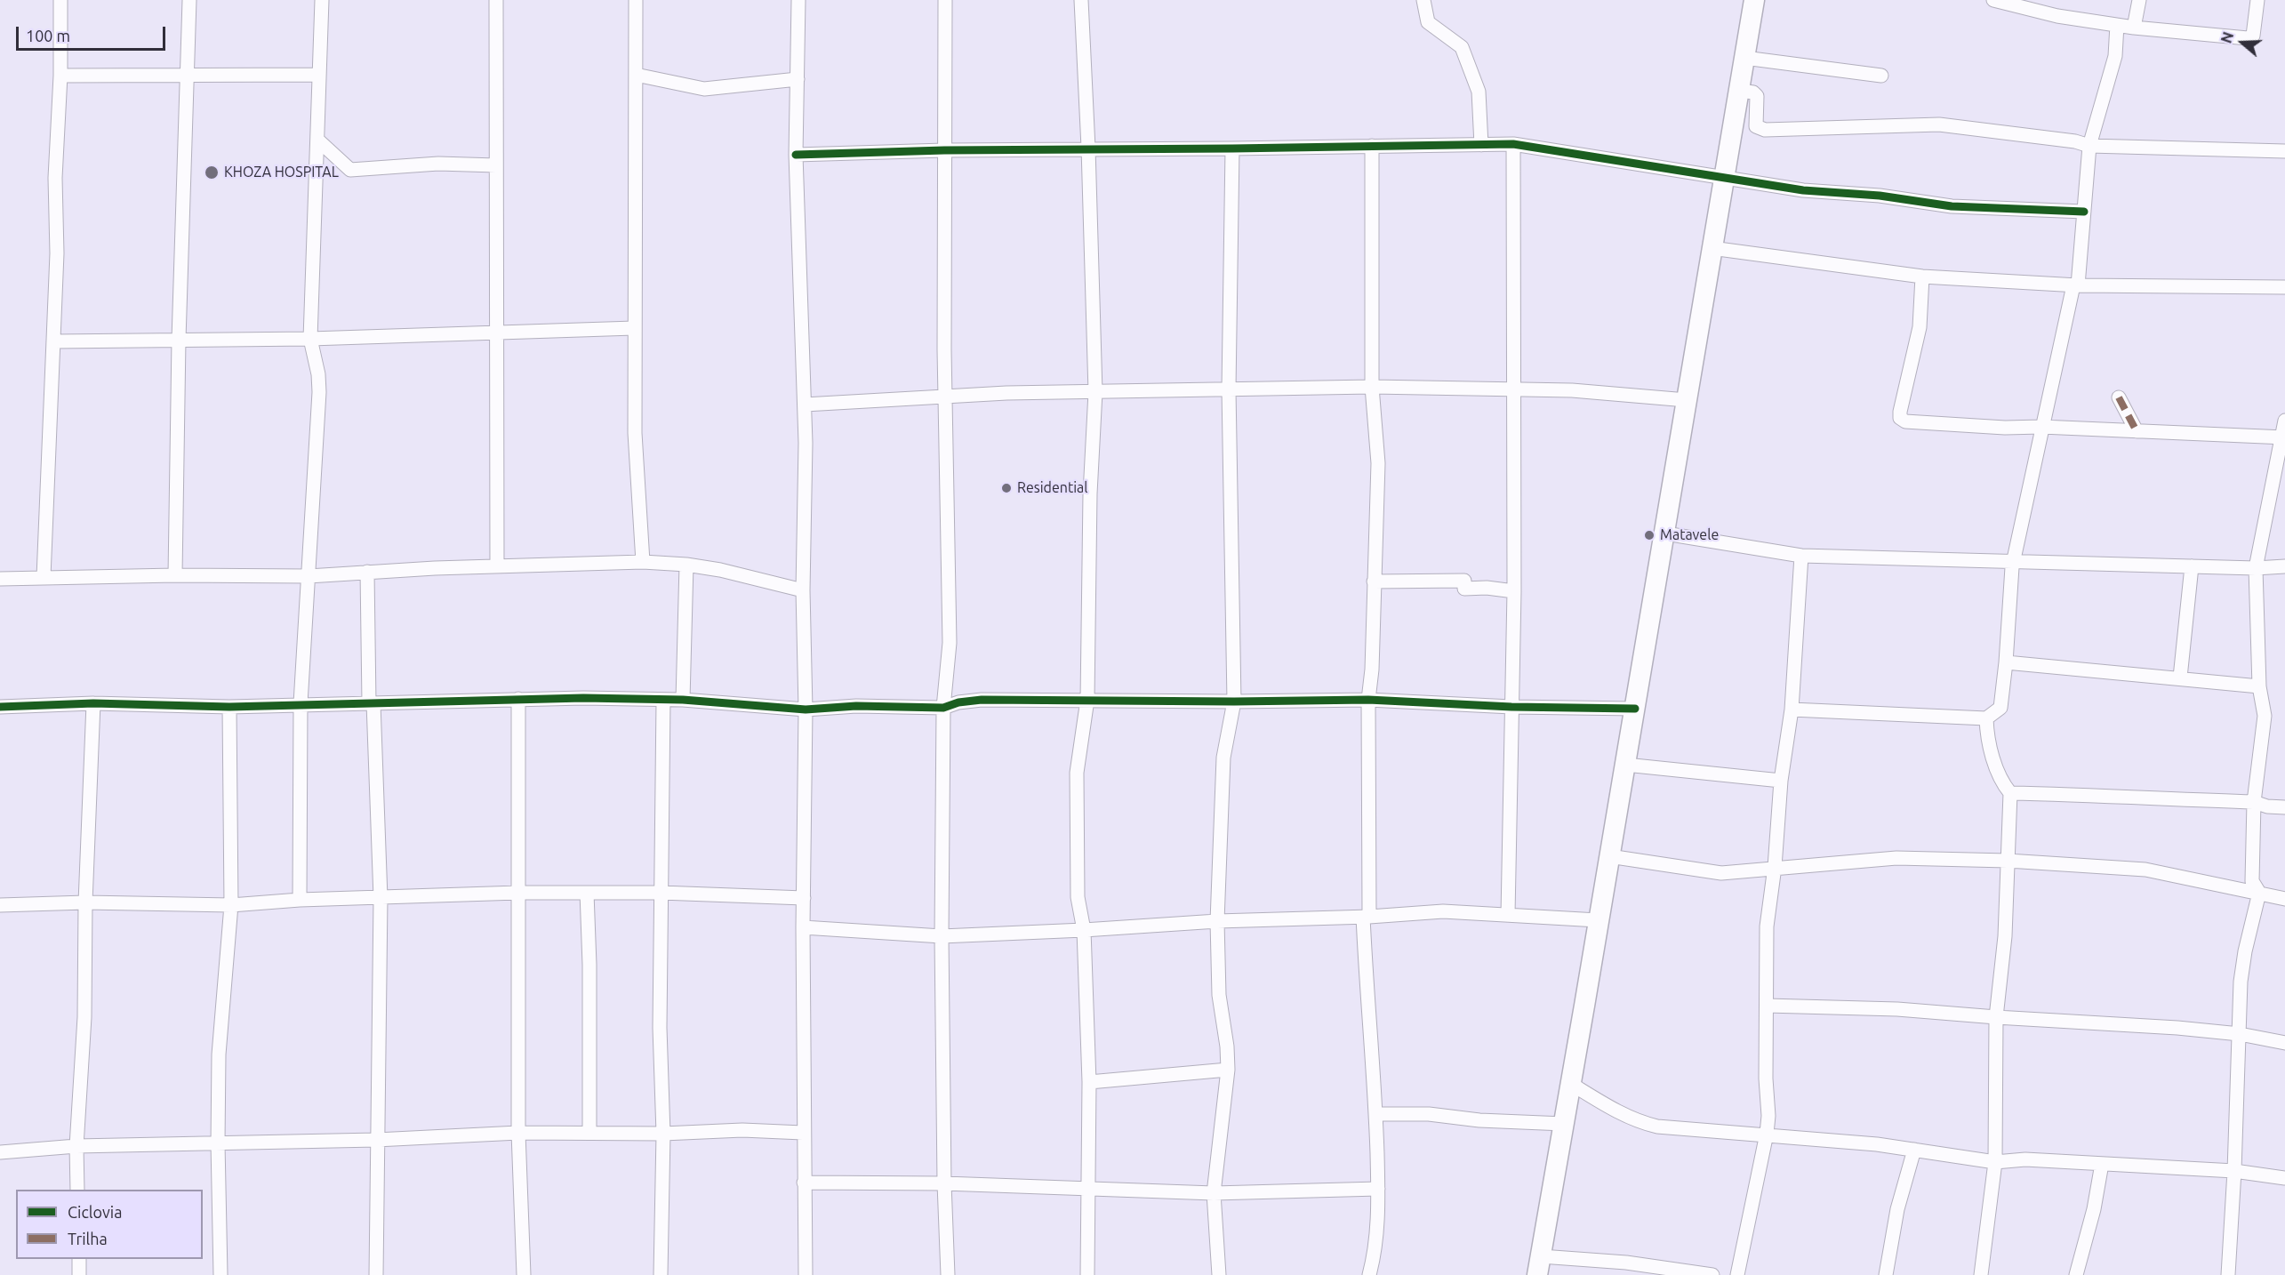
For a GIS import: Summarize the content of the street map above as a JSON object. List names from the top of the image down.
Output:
{
  "places": ["KHOZA HOSPITAL", "Residential", "Matavele"],
  "legend": ["Ciclovia", "Trilha"],
  "scale_bar": "100 m",
  "north": "left"
}
